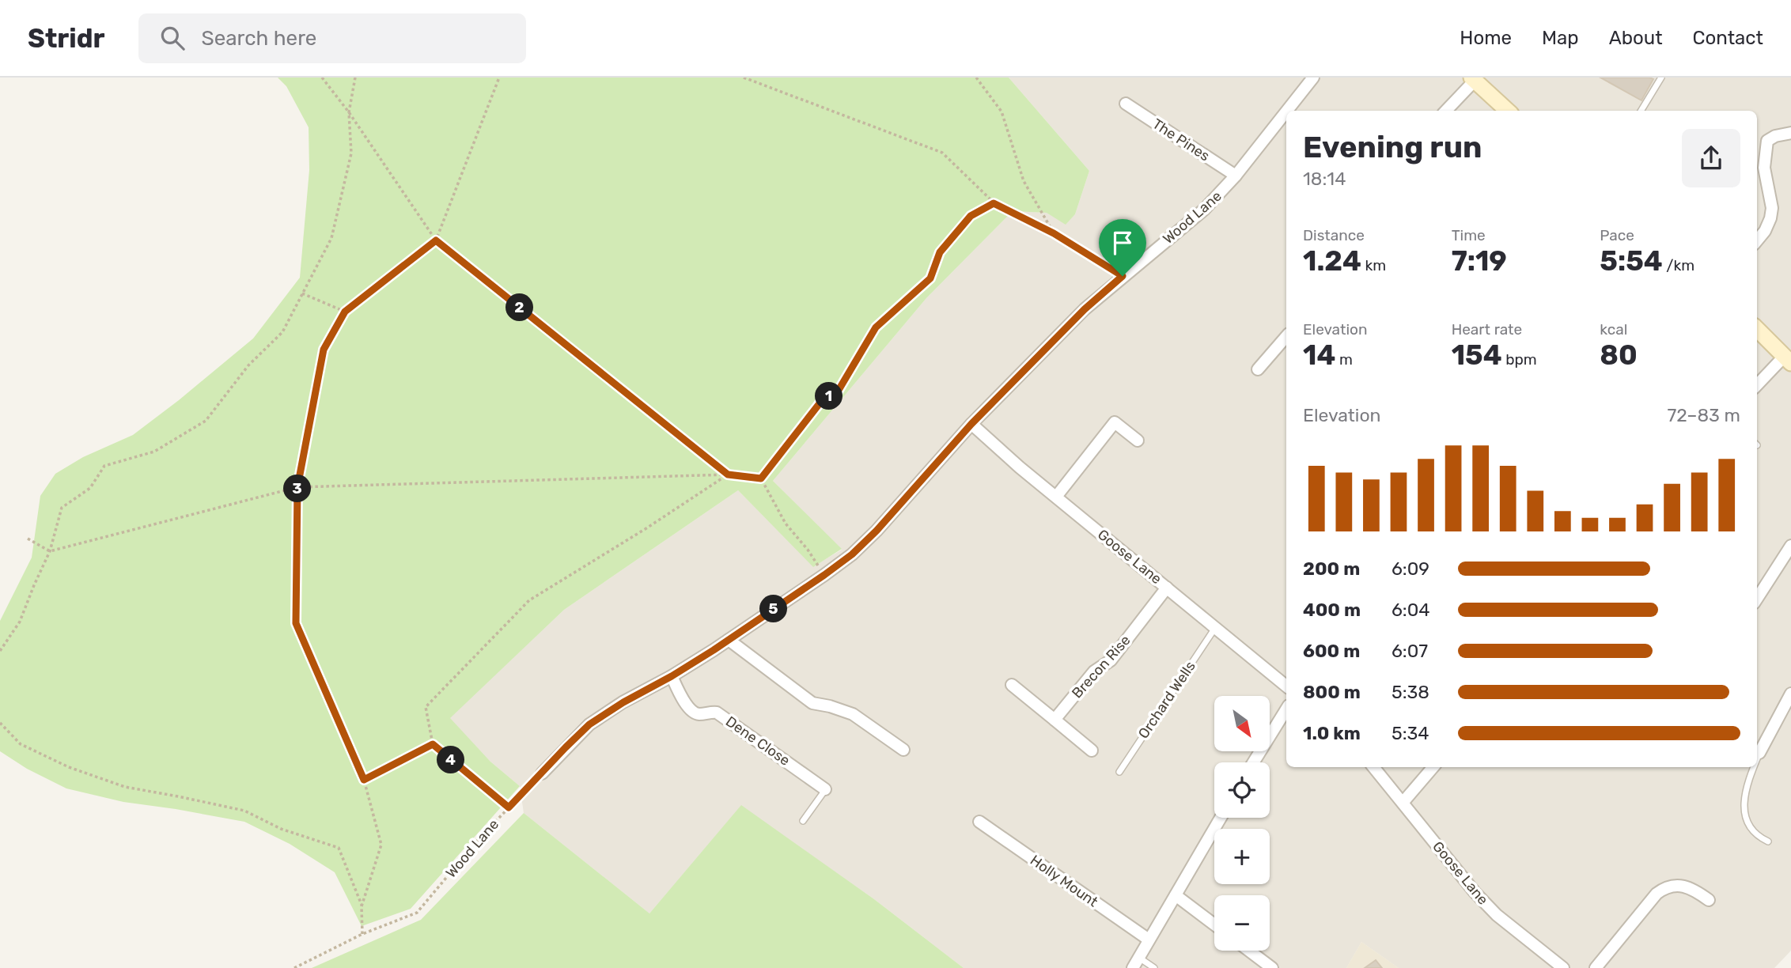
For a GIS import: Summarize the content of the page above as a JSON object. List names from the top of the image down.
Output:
{
  "streets": {
    "street": [
      "The Pines",
      "Wood Lane",
      "Goose Lane",
      "Brecon Rise",
      "Dene Close",
      "Holly Mount"
    ],
    "lane": ["Orchard Wells"]
  },
  "crossings": [
    ["The Pines", "Wood Lane"],
    ["Wood Lane", "Goose Lane"],
    ["Wood Lane", "Dene Close"],
    ["Goose Lane", "Brecon Rise"],
    ["Goose Lane", "Orchard Wells"]
  ],
  "north": "bottom right",
  "page": {
    "header": "Stridr",
    "search": "Search here",
    "nav": [
      "Home",
      "Map",
      "About",
      "Contact"
    ],
    "heading": ["Evening run", "18:14"],
    "stats": [
      ["Distance", "1.24 km"],
      ["Time", "7:19"],
      ["Pace", "5:54 /km"],
      ["Elevation", "14 m"],
      ["Heart rate", "154 bpm"],
      ["kcal", "80"]
    ],
    "pins": [
      "2",
      "1",
      "3",
      "5",
      "4"
    ],
    "chart": ["Elevation", "72–83 m"],
    "list": [
      {
        "name": "200 m",
        "note": "6:09"
      },
      {
        "name": "400 m",
        "note": "6:04"
      },
      {
        "name": "600 m",
        "note": "6:07"
      },
      {
        "name": "800 m",
        "note": "5:38"
      },
      {
        "name": "1.0 km",
        "note": "5:34"
      }
    ],
    "map_buttons": ["+", "−"]
  }
}
